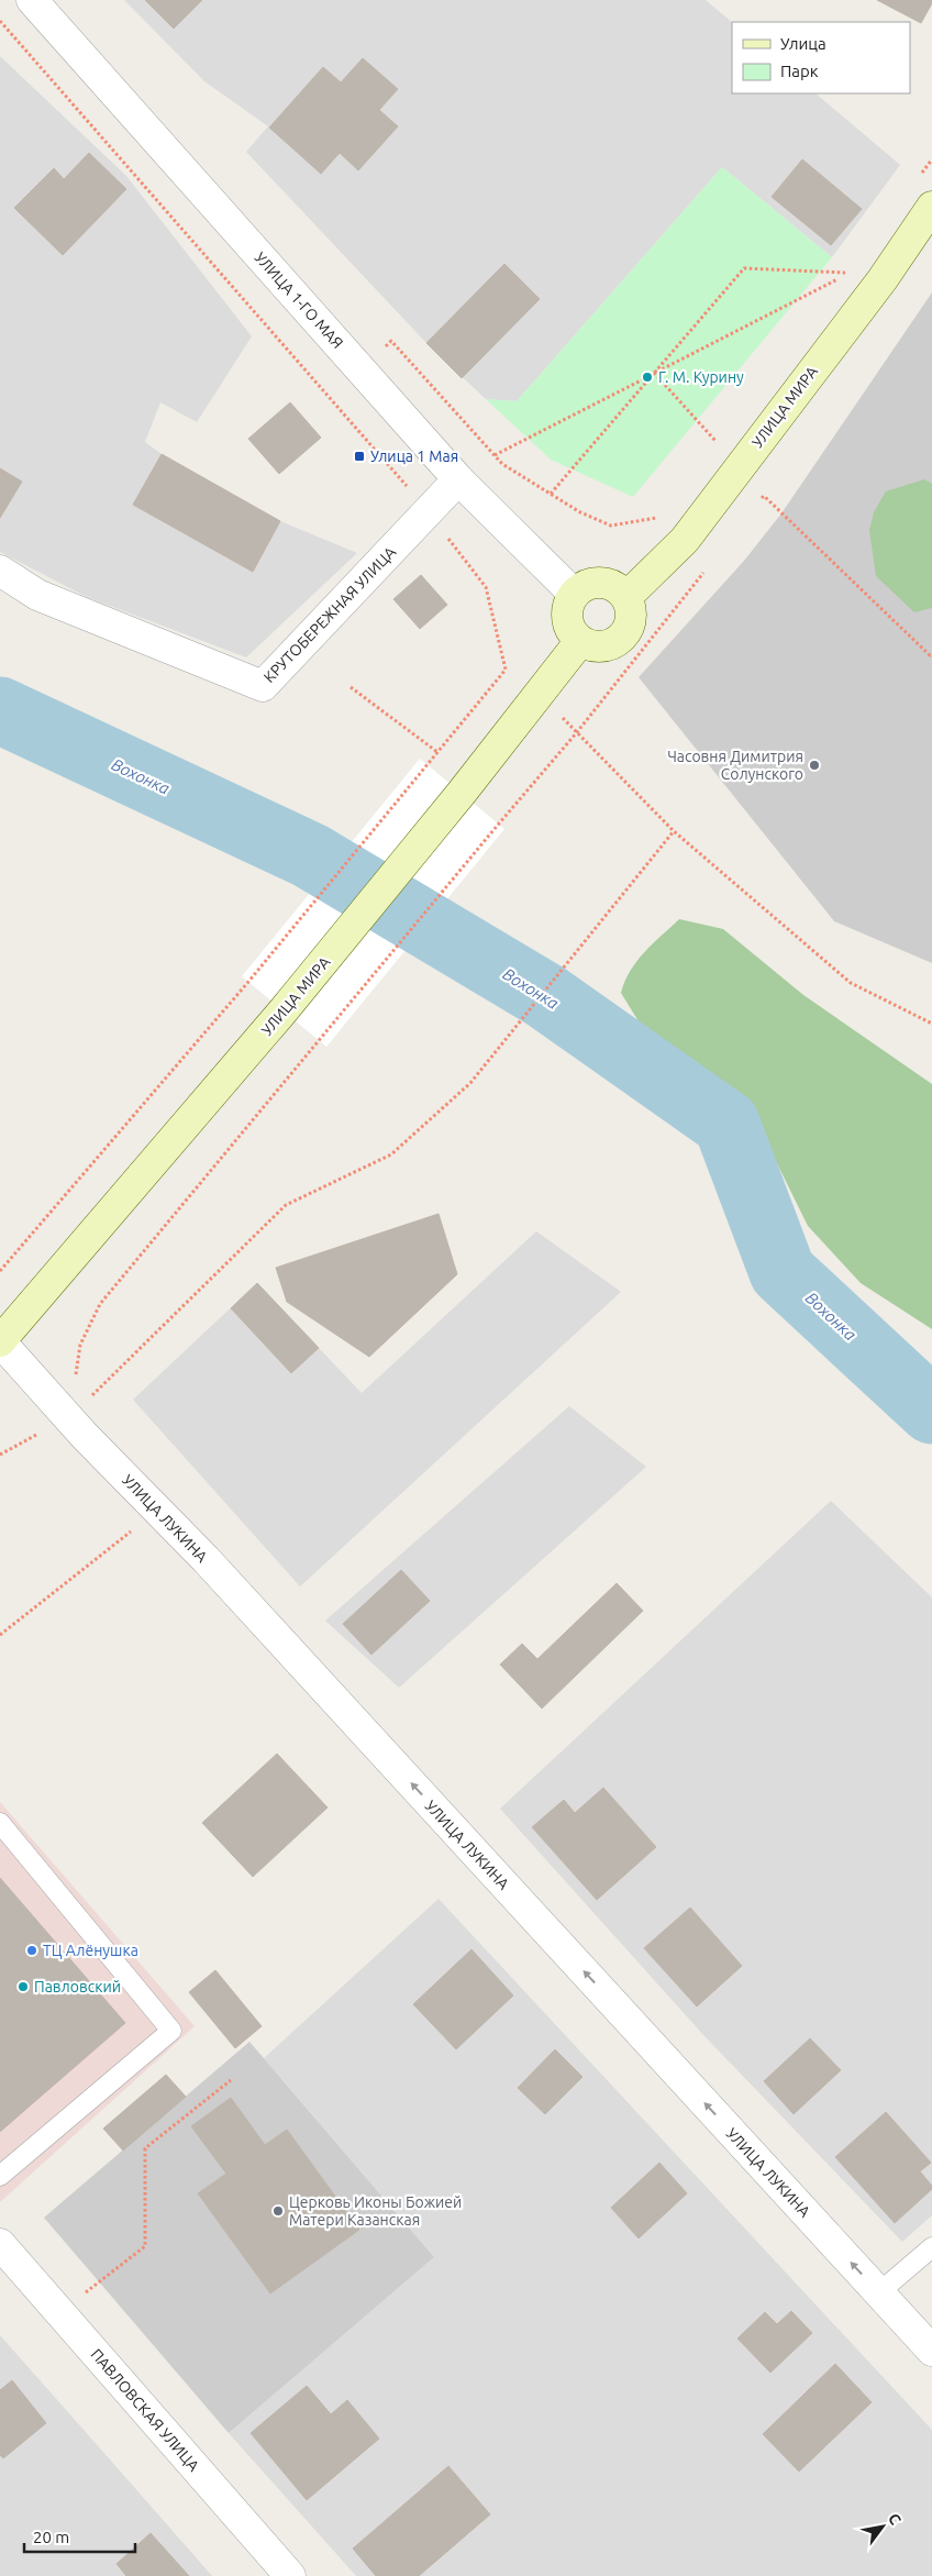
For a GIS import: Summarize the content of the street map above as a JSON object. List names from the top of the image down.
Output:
{
  "streets": {
    "main road": ["УЛИЦА МИРА"],
    "street": [
      "УЛИЦА 1-ГО МАЯ",
      "КРУТОБЕРЕЖНАЯ УЛИЦА",
      "УЛИЦА ЛУКИНА",
      "ПАВЛОВСКАЯ УЛИЦА"
    ]
  },
  "crossings": [
    ["УЛИЦА 1-ГО МАЯ", "УЛИЦА МИРА"],
    ["УЛИЦА 1-ГО МАЯ", "КРУТОБЕРЕЖНАЯ УЛИЦА"],
    ["УЛИЦА МИРА", "УЛИЦА ЛУКИНА"]
  ],
  "one_way": ["УЛИЦА ЛУКИНА"],
  "water": ["Вохонка"],
  "places": {
    "other": [
      "Г. М. Курину",
      "Часовня Димитрия Солунского",
      "ТЦ Алёнушка",
      "Павловский",
      "Церковь Иконы Божией Матери Казанская"
    ],
    "transit": ["Улица 1 Мая"]
  },
  "legend": ["Улица", "Парк"],
  "scale_bar": "20 m",
  "north": "top right"
}
